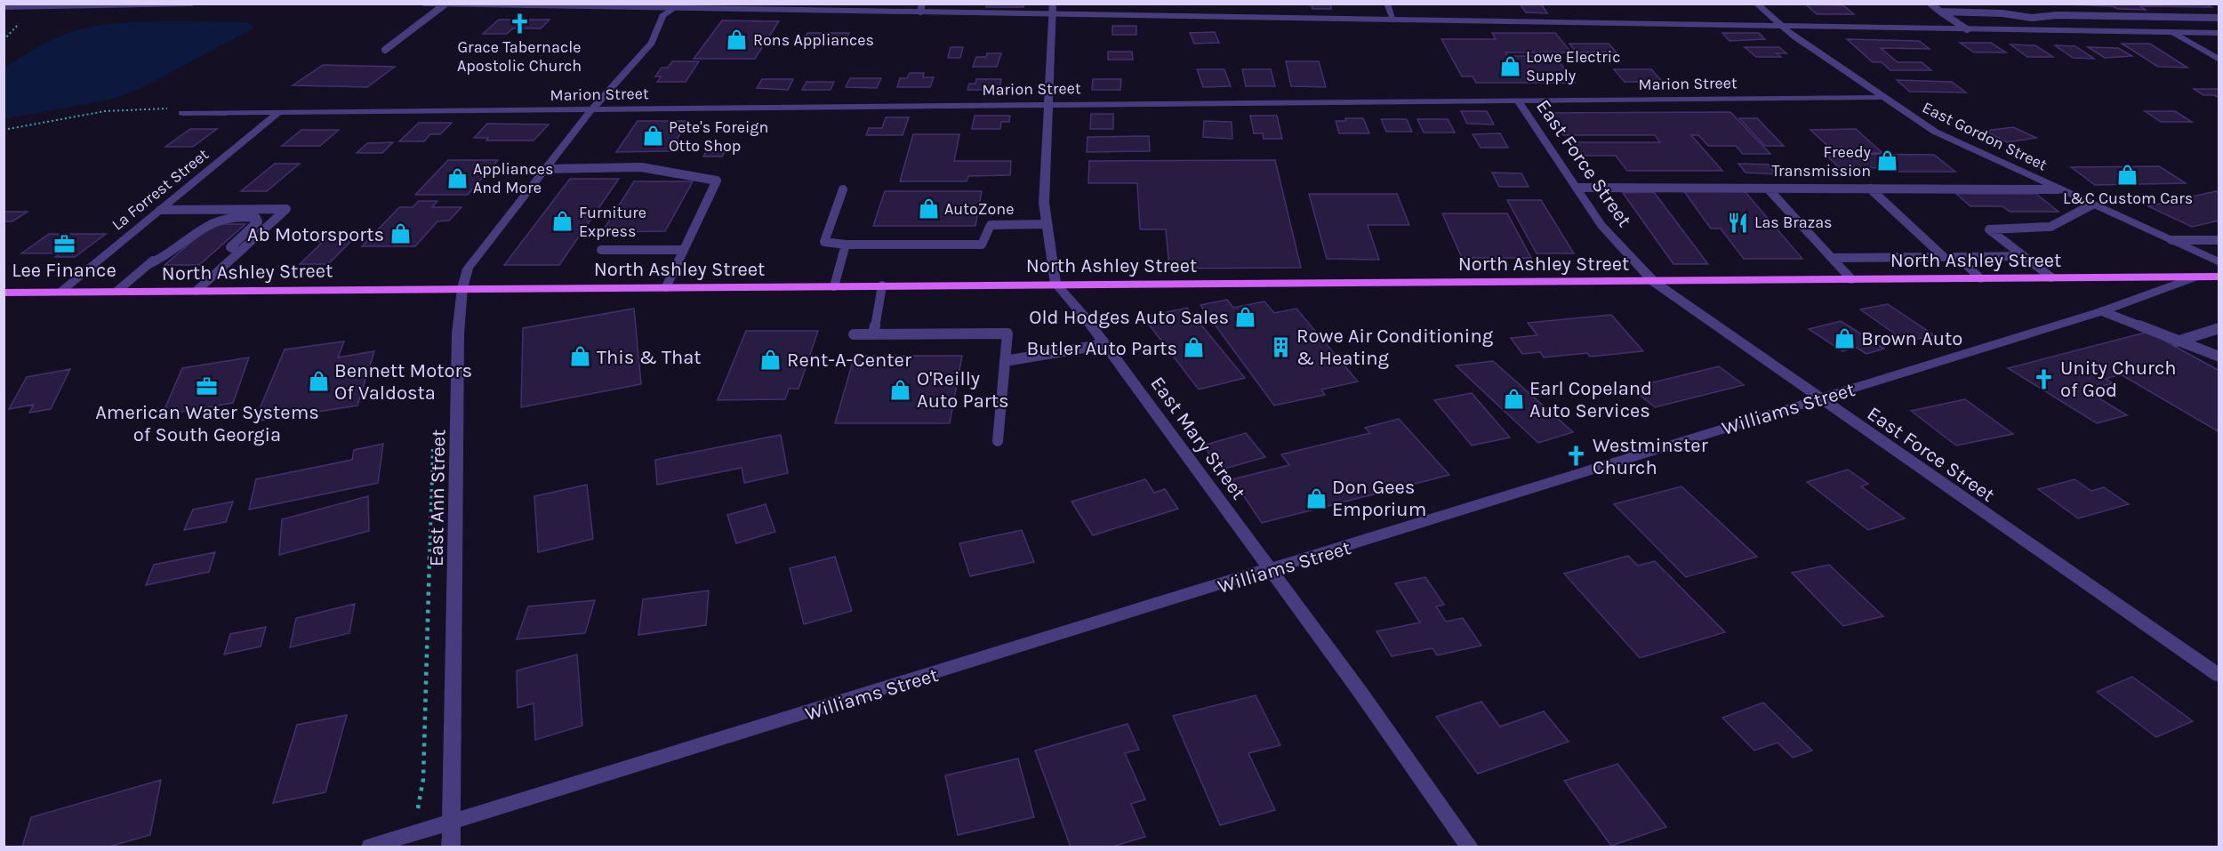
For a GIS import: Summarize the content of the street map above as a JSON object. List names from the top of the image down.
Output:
{
  "streets": {
    "main road": ["North Ashley Street"],
    "street": [
      "Marion Street",
      "East Gordon Street",
      "East Force Street",
      "La Forrest Street",
      "Williams Street",
      "East Mary Street",
      "East Ann Street"
    ]
  },
  "crossings": [
    ["Marion Street", "East Gordon Street"],
    ["Marion Street", "East Force Street"],
    ["Marion Street", "La Forrest Street"],
    ["Marion Street", "East Ann Street"],
    ["East Force Street", "North Ashley Street"],
    ["East Force Street", "Williams Street"],
    ["La Forrest Street", "North Ashley Street"],
    ["North Ashley Street", "Williams Street"],
    ["North Ashley Street", "East Mary Street"],
    ["North Ashley Street", "East Ann Street"],
    ["Williams Street", "East Mary Street"],
    ["Williams Street", "East Ann Street"]
  ],
  "places": {
    "church": ["Grace Tabernacle Apostolic Church", "Unity Church of God", "Westminster Church"],
    "shop": [
      "Rons Appliances",
      "Lowe Electric Supply",
      "Pete's Foreign Otto Shop",
      "Freedy Transmission",
      "L&C Custom Cars",
      "Appliances And More",
      "AutoZone",
      "Furniture Express",
      "Ab Motorsports",
      "Old Hodges Auto Sales",
      "Brown Auto",
      "Butler Auto Parts",
      "This & That",
      "Rent-A-Center",
      "Bennett Motors Of Valdosta",
      "O'Reilly Auto Parts",
      "Earl Copeland Auto Services",
      "Don Gees Emporium"
    ],
    "restaurant": ["Las Brazas"],
    "office": ["Lee Finance", "American Water Systems of South Georgia"],
    "building": ["Rowe Air Conditioning & Heating"]
  }
}
